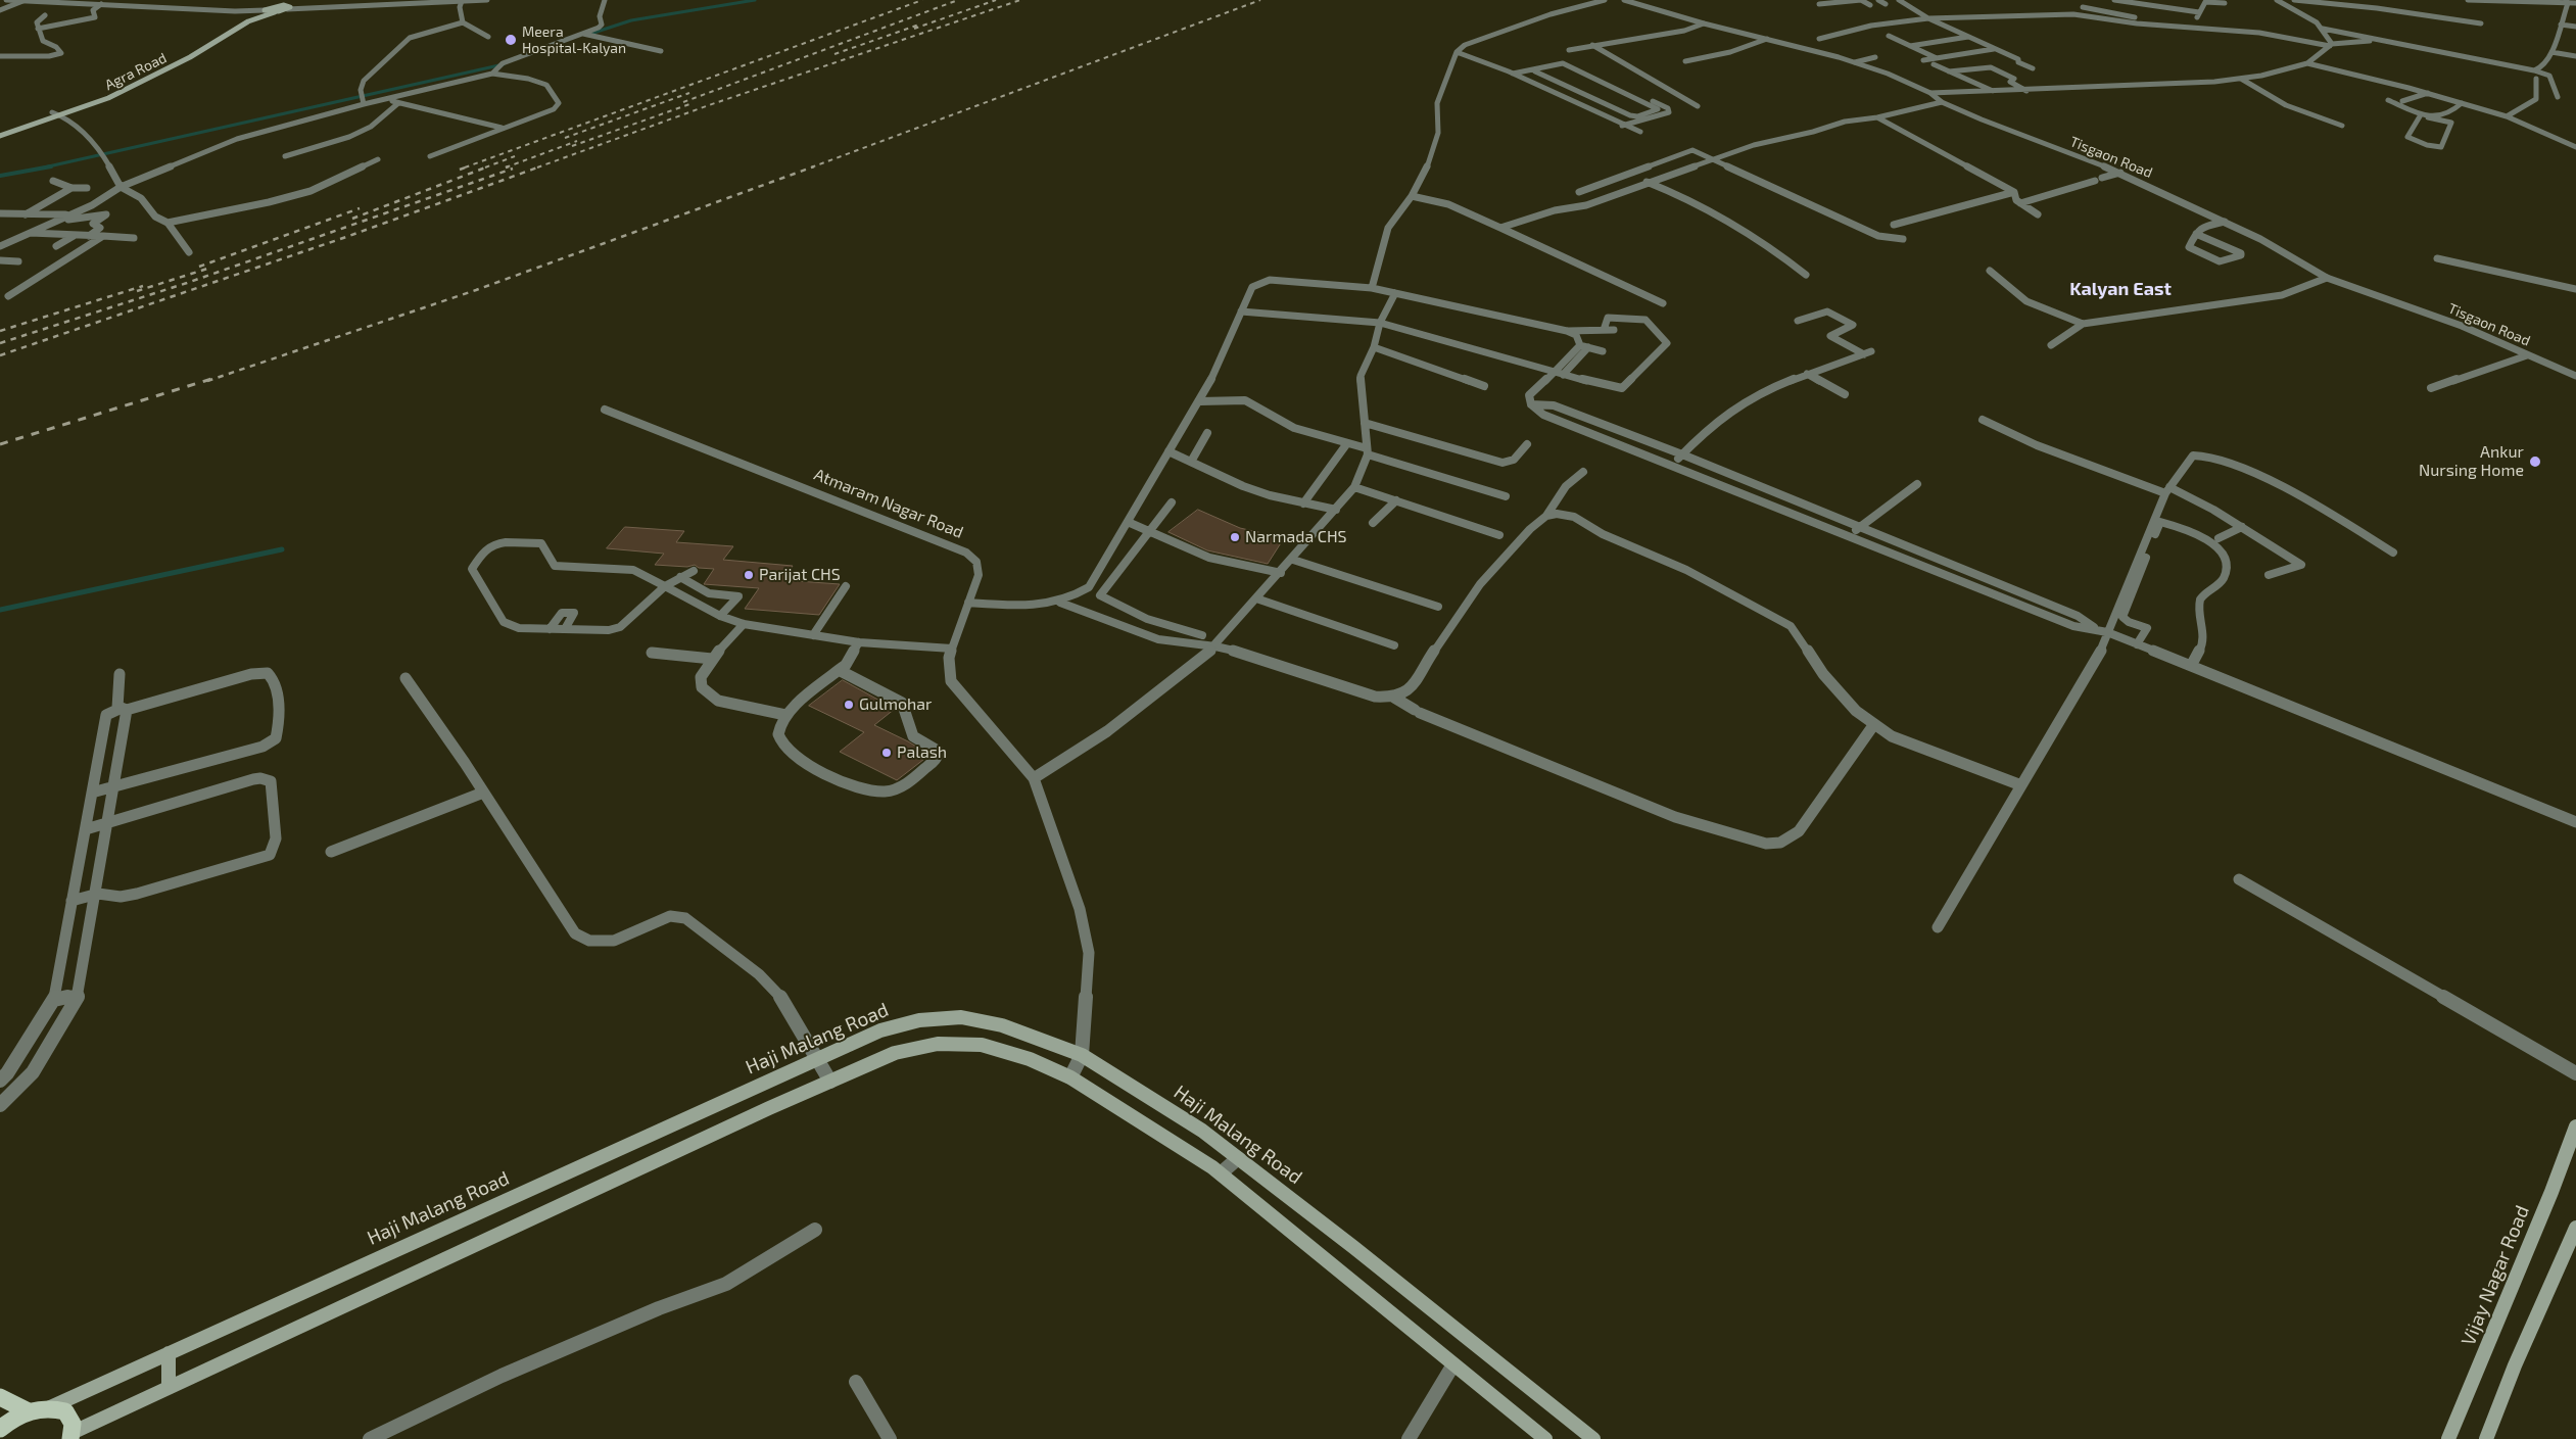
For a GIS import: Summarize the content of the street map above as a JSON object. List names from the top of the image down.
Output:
{
  "streets": {
    "main road": ["Agra Road", "Haji Malang Road", "Vijay Nagar Road"],
    "street": ["Tisgaon Road", "Atmaram Nagar Road"]
  },
  "crossings": [
    ["Atmaram Nagar Road", "Haji Malang Road"]
  ],
  "districts": ["Kalyan East"],
  "places": [
    "Meera Hospital-Kalyan",
    "Ankur Nursing Home",
    "Narmada CHS",
    "Parijat CHS",
    "Gulmohar",
    "Palash"
  ]
}
